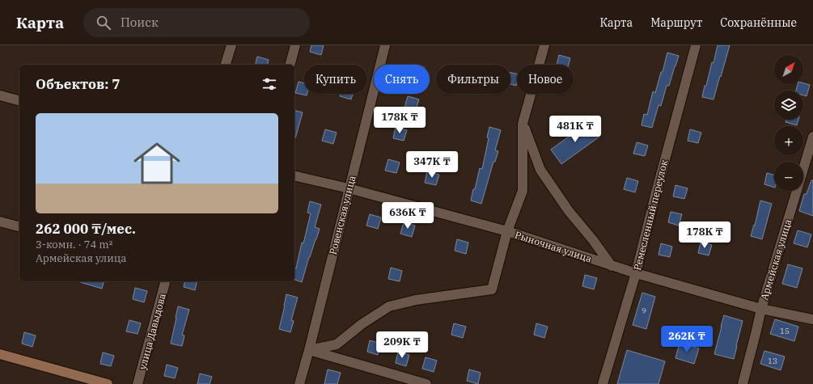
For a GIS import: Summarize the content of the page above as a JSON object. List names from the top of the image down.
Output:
{
  "streets": {
    "street": [
      "Ровенская улица",
      "Ремесленный переулок",
      "Рыночная улица",
      "Армейская улица",
      "улица Давыдова"
    ]
  },
  "crossings": [
    ["Ровенская улица", "Рыночная улица"],
    ["Ремесленный переулок", "Рыночная улица"],
    ["Рыночная улица", "Армейская улица"]
  ],
  "house_numbers": ["9", "15", "13"],
  "north": "top right",
  "page": {
    "header": "Карта",
    "search": "Поиск",
    "nav": ["Карта", "Маршрут", "Сохранённые"],
    "map_buttons": ["+", "−"],
    "chip": [
      "Купить",
      "Снять",
      "Фильтры",
      "Новое"
    ],
    "heading": "Объектов: 7",
    "list": [
      {
        "name": "262 000 ₸/мес.",
        "note": "3-комн. · 74 m² · Армейская улица"
      }
    ],
    "price": [
      "178K ₸",
      "481K ₸",
      "347K ₸",
      "636K ₸",
      "178K ₸",
      "262K ₸",
      "209K ₸"
    ]
  }
}
